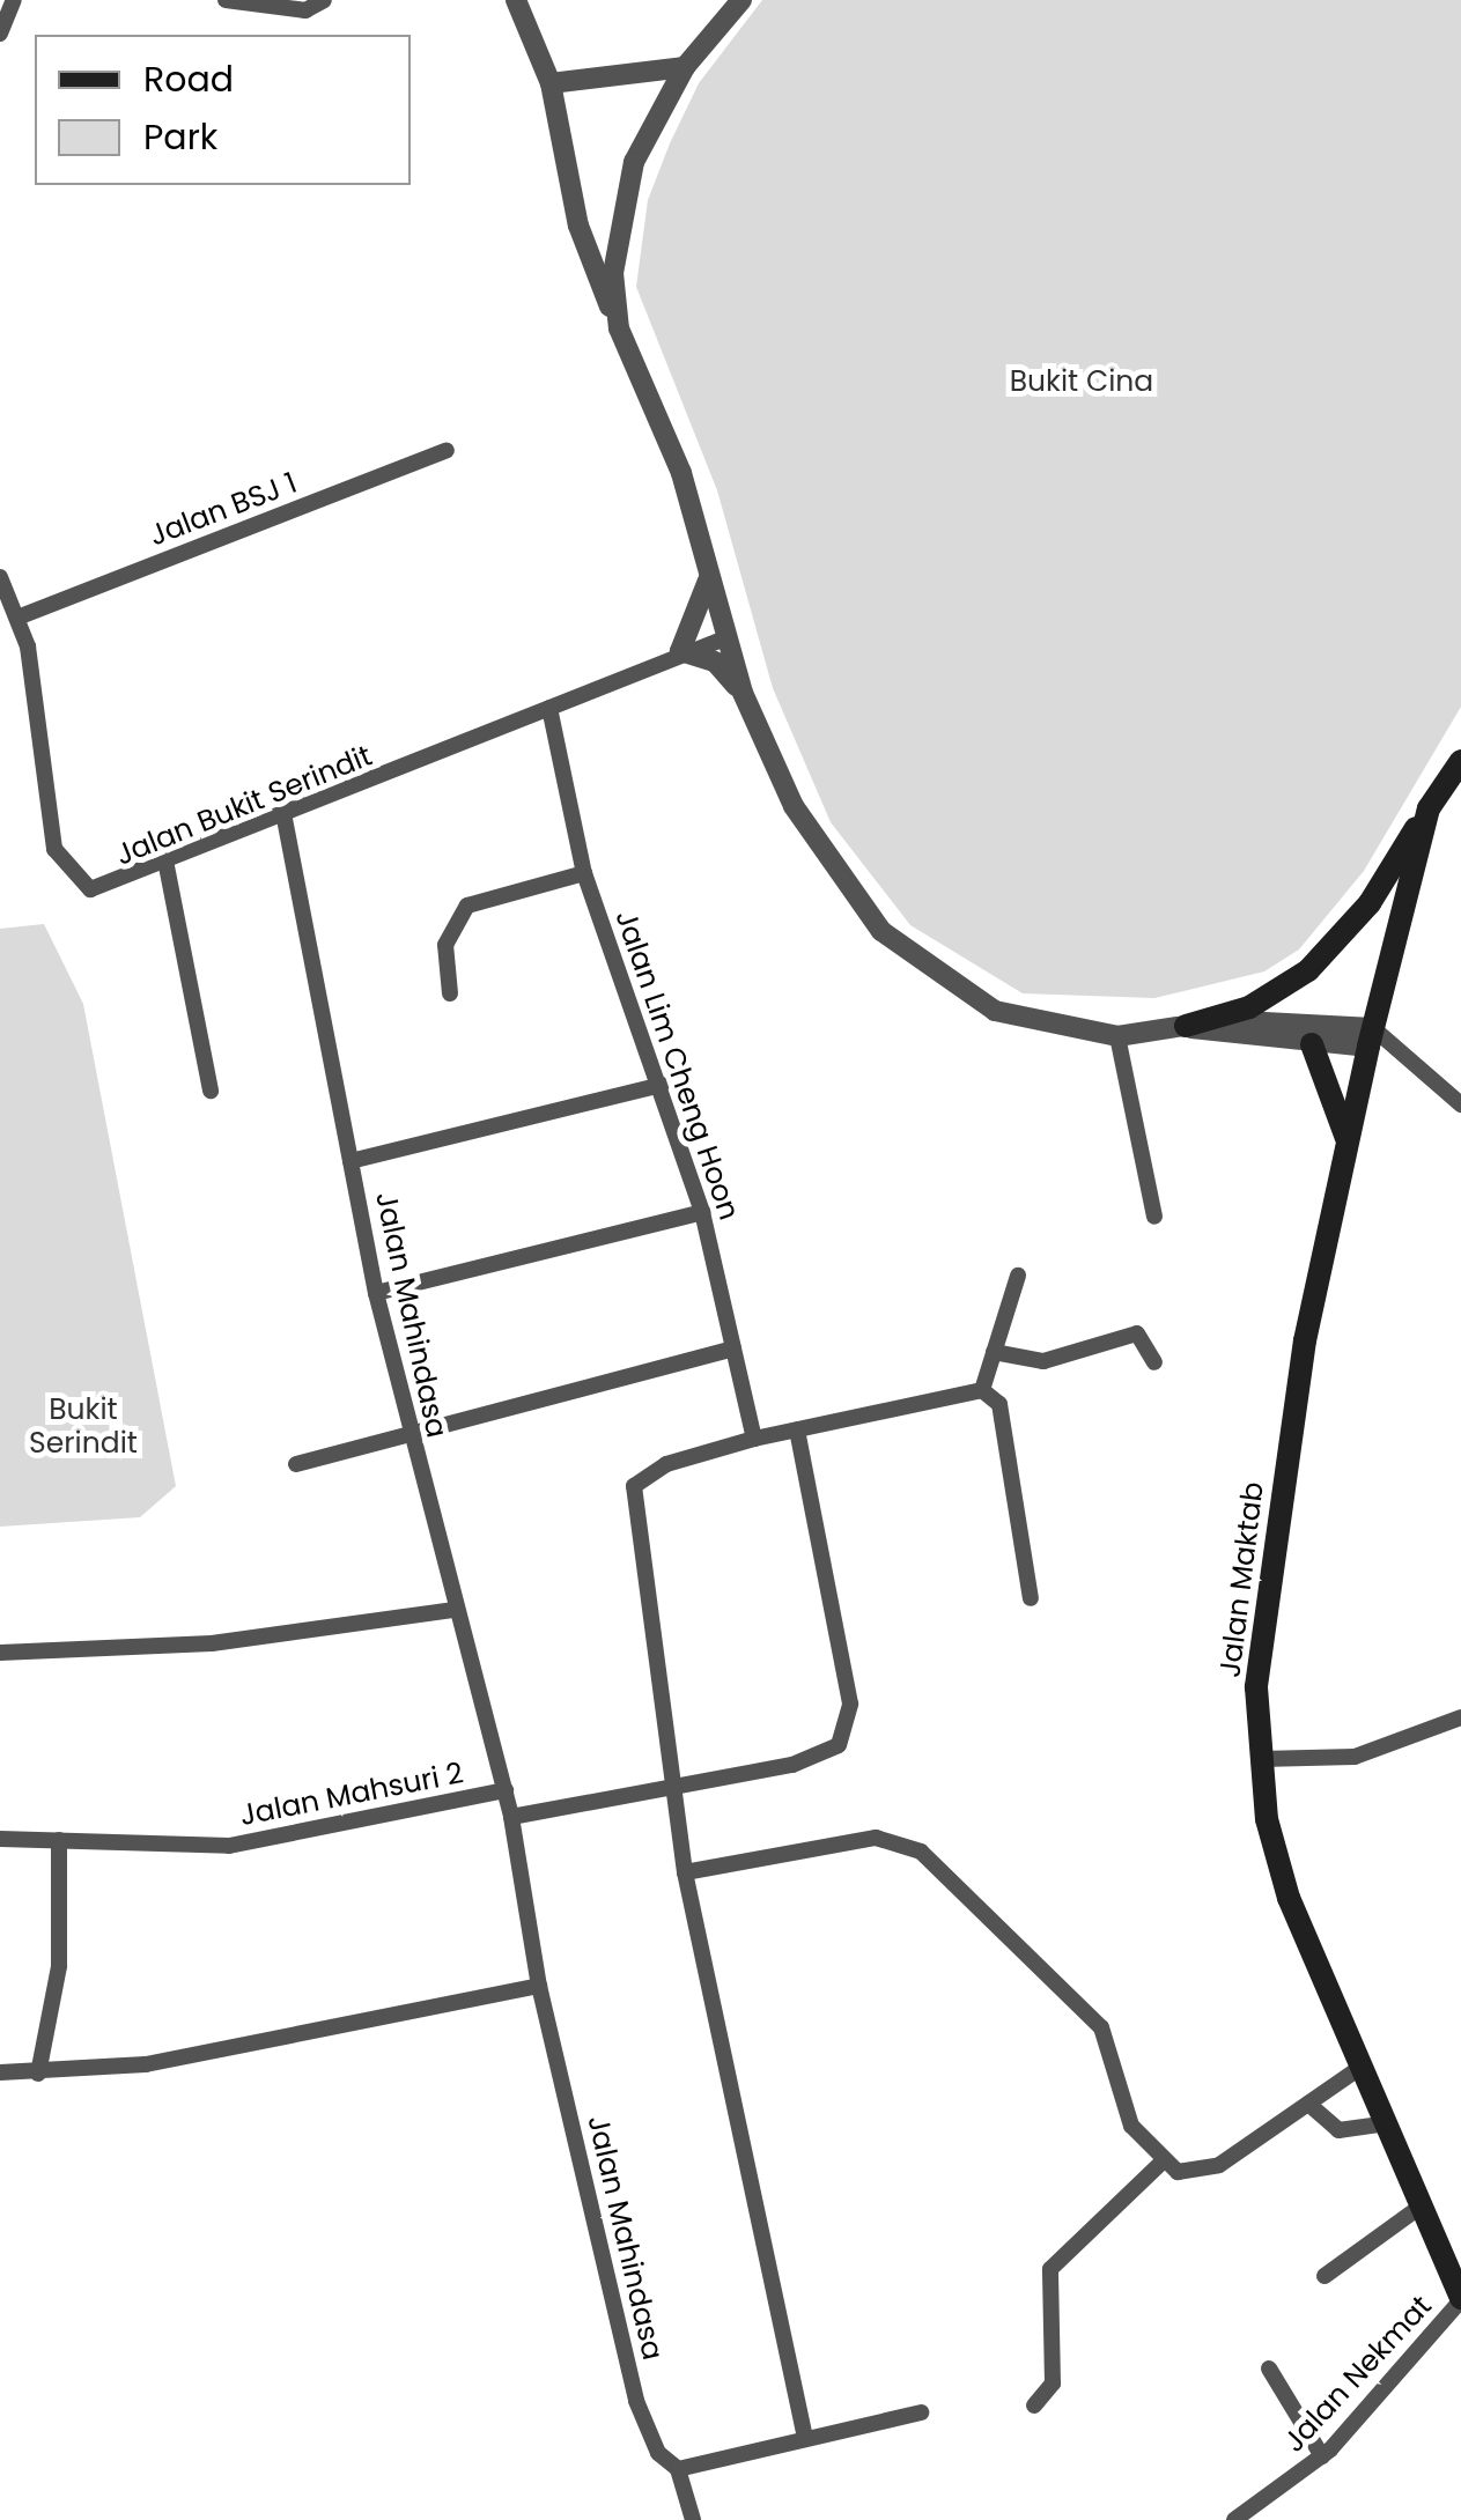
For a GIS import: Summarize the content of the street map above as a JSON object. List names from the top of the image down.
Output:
{
  "streets": {
    "main road": ["Jalan Maktab"],
    "street": [
      "Jalan BSJ 1",
      "Jalan Bukit Serindit",
      "Jalan Lim Cheng Hoon",
      "Jalan Mahindasa",
      "Jalan Mahsuri 2",
      "Jalan Nekmat"
    ]
  },
  "crossings": [
    ["Jalan BSJ 1", "Jalan Bukit Serindit"],
    ["Jalan Bukit Serindit", "Jalan Lim Cheng Hoon"],
    ["Jalan Bukit Serindit", "Jalan Mahindasa"],
    ["Jalan Mahindasa", "Jalan Mahsuri 2"],
    ["Jalan Maktab", "Jalan Nekmat"]
  ],
  "parks": ["Bukit Cina", "Bukit Serindit"],
  "legend": ["Road", "Park"]
}
